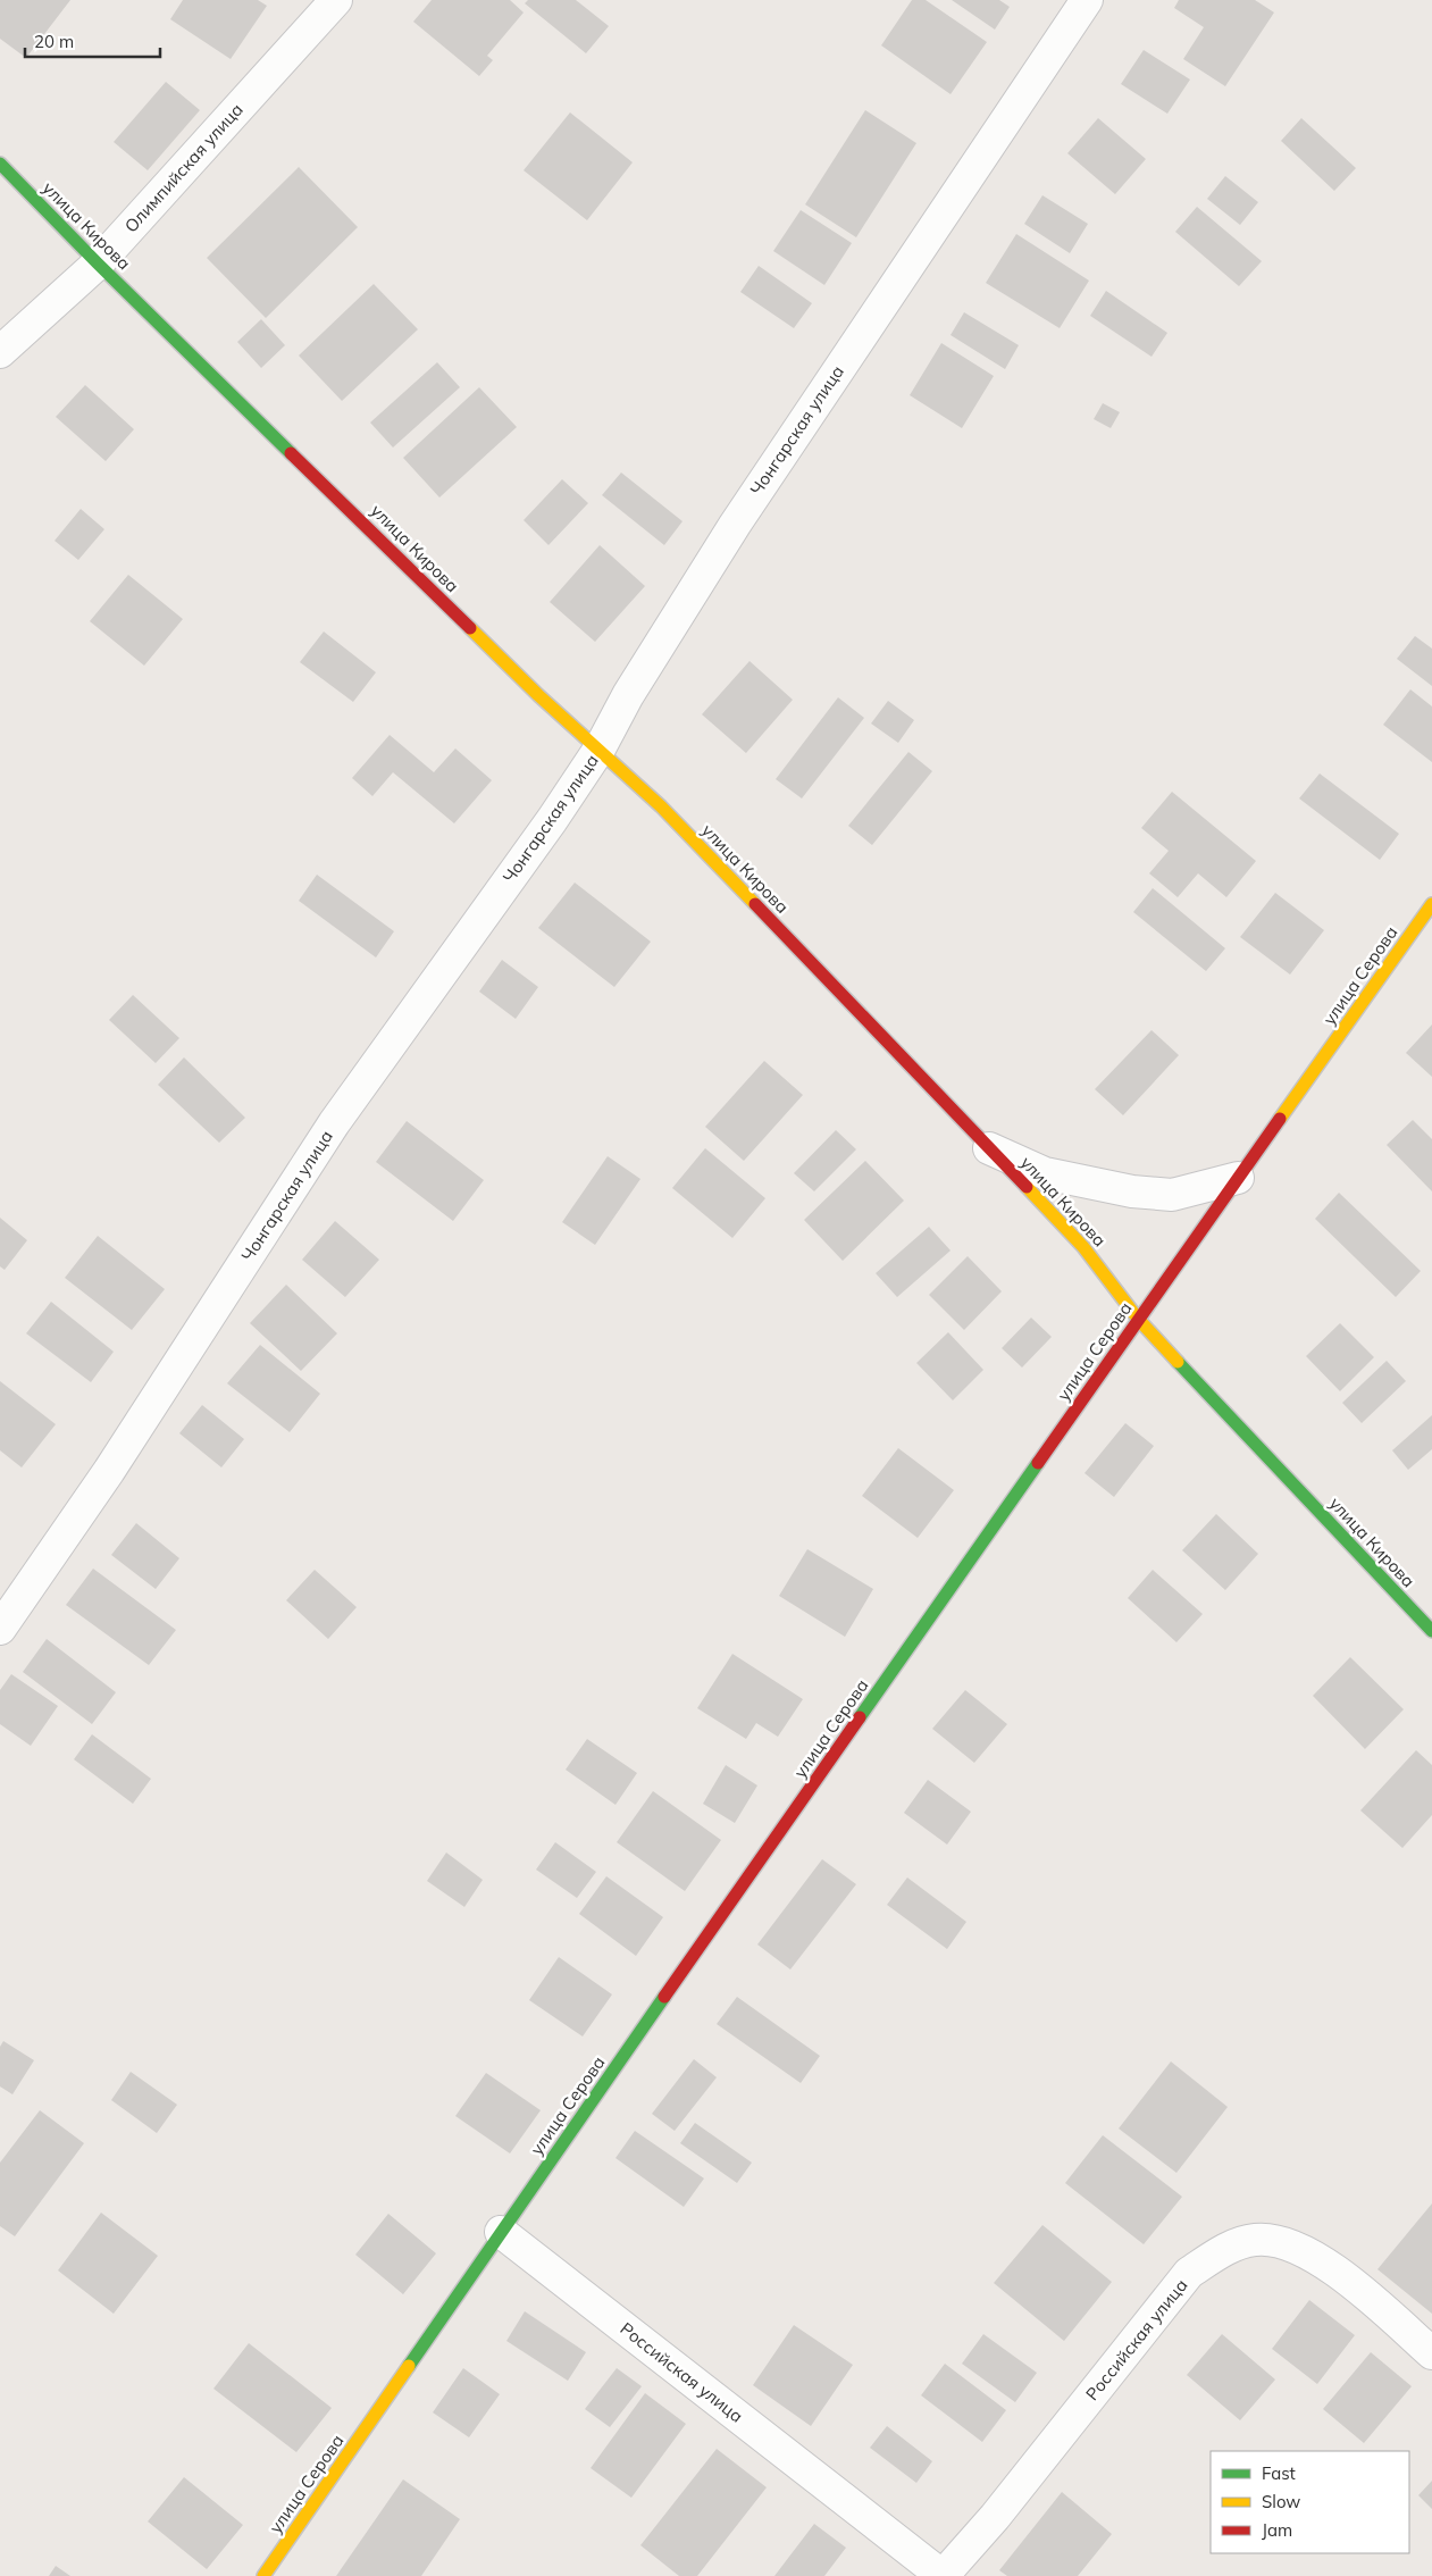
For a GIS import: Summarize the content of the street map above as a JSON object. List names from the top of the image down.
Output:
{
  "streets": {
    "street": [
      "Олимпийская улица",
      "улица Кирова",
      "Чонгарская улица",
      "улица Серова",
      "Российская улица"
    ]
  },
  "crossings": [
    ["Олимпийская улица", "улица Кирова"],
    ["улица Кирова", "Чонгарская улица"],
    ["улица Кирова", "улица Серова"],
    ["улица Серова", "Российская улица"]
  ],
  "legend": ["Fast", "Slow", "Jam"],
  "scale_bar": "20 m"
}
